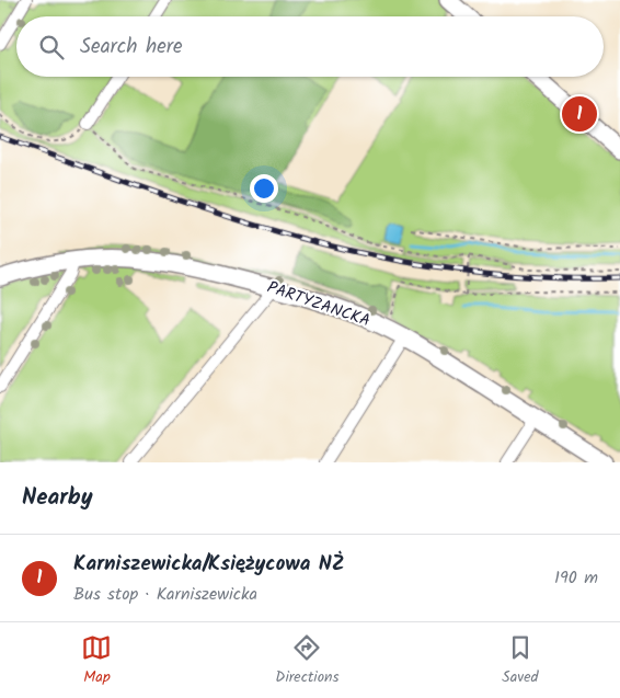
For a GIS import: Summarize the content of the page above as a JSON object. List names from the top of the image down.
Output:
{
  "streets": {
    "main road": ["PARTYZANCKA"]
  },
  "page": {
    "search": "Search here",
    "pins": "1",
    "heading": "Nearby",
    "list": [
      {
        "mark": "1",
        "name": "Karniszewicka/Księżycowa NŻ",
        "note": "Bus stop · Karniszewicka",
        "value": "190 m"
      }
    ],
    "nav": ["Map", "Directions", "Saved"]
  }
}
